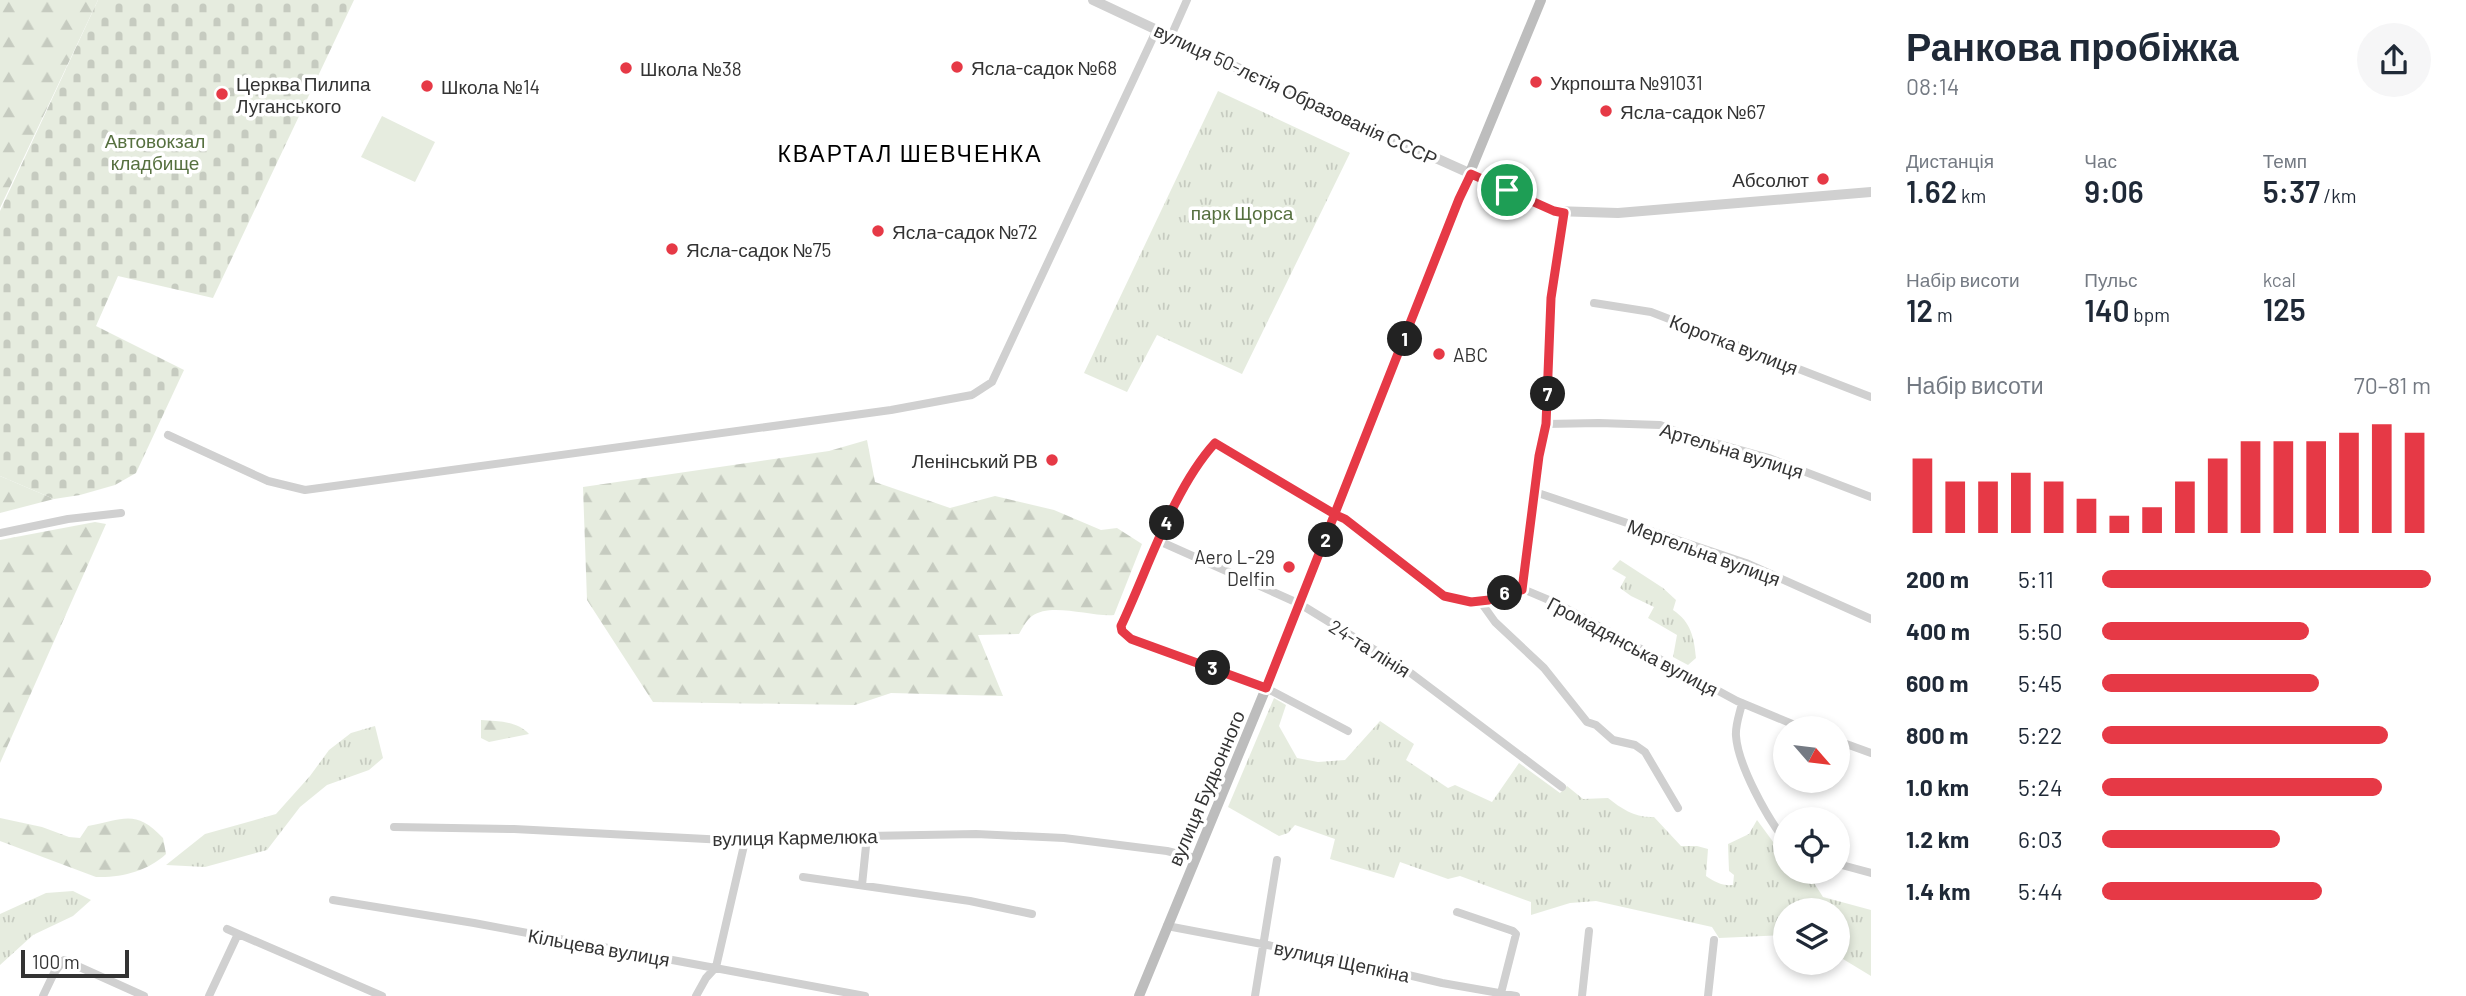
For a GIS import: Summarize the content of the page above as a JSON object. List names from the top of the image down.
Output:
{
  "streets": {
    "main road": ["вулиця Будьонного"],
    "street": [
      "вулиця 50-лєтія Образованія СССР",
      "Коротка вулиця",
      "Артельна вулиця",
      "Мергельна вулиця",
      "Громадянська вулиця",
      "24-та лінія",
      "вулиця Кармелюка",
      "Кільцева вулиця",
      "вулиця Щепкіна"
    ]
  },
  "crossings": [
    ["вулиця 50-лєтія Образованія СССР", "вулиця Будьонного"],
    ["24-та лінія", "вулиця Будьонного"],
    ["вулиця Будьонного", "вулиця Кармелюка"],
    ["вулиця Будьонного", "вулиця Щепкіна"]
  ],
  "districts": ["КВАРТАЛ ШЕВЧЕНКА"],
  "parks": ["Автовокзал кладбище", "парк Щорса"],
  "places": [
    "Ясла-садок №68",
    "Школа №38",
    "Укрпошта №91031",
    "Школа №14",
    "Церква Пилипа Луганського",
    "Ясла-садок №67",
    "Абсолют",
    "Ясла-садок №72",
    "Ясла-садок №75",
    "ABC",
    "Ленінський РВ",
    "Aero L-29 Delfin"
  ],
  "scale_bar": "100 m",
  "north": "bottom right",
  "page": {
    "heading": ["Ранкова пробіжка", "08:14"],
    "stats": [
      ["Дистанція", "1.62 km"],
      ["Час", "9:06"],
      ["Темп", "5:37 /km"],
      ["Набір висоти", "12 m"],
      ["Пульс", "140 bpm"],
      ["kcal", "125"]
    ],
    "pins": [
      "1",
      "7",
      "4",
      "2",
      "6",
      "3"
    ],
    "chart": ["Набір висоти", "70–81 m"],
    "list": [
      {
        "name": "200 m",
        "note": "5:11"
      },
      {
        "name": "400 m",
        "note": "5:50"
      },
      {
        "name": "600 m",
        "note": "5:45"
      },
      {
        "name": "800 m",
        "note": "5:22"
      },
      {
        "name": "1.0 km",
        "note": "5:24"
      },
      {
        "name": "1.2 km",
        "note": "6:03"
      },
      {
        "name": "1.4 km",
        "note": "5:44"
      }
    ],
    "scale": "100 m"
  }
}
